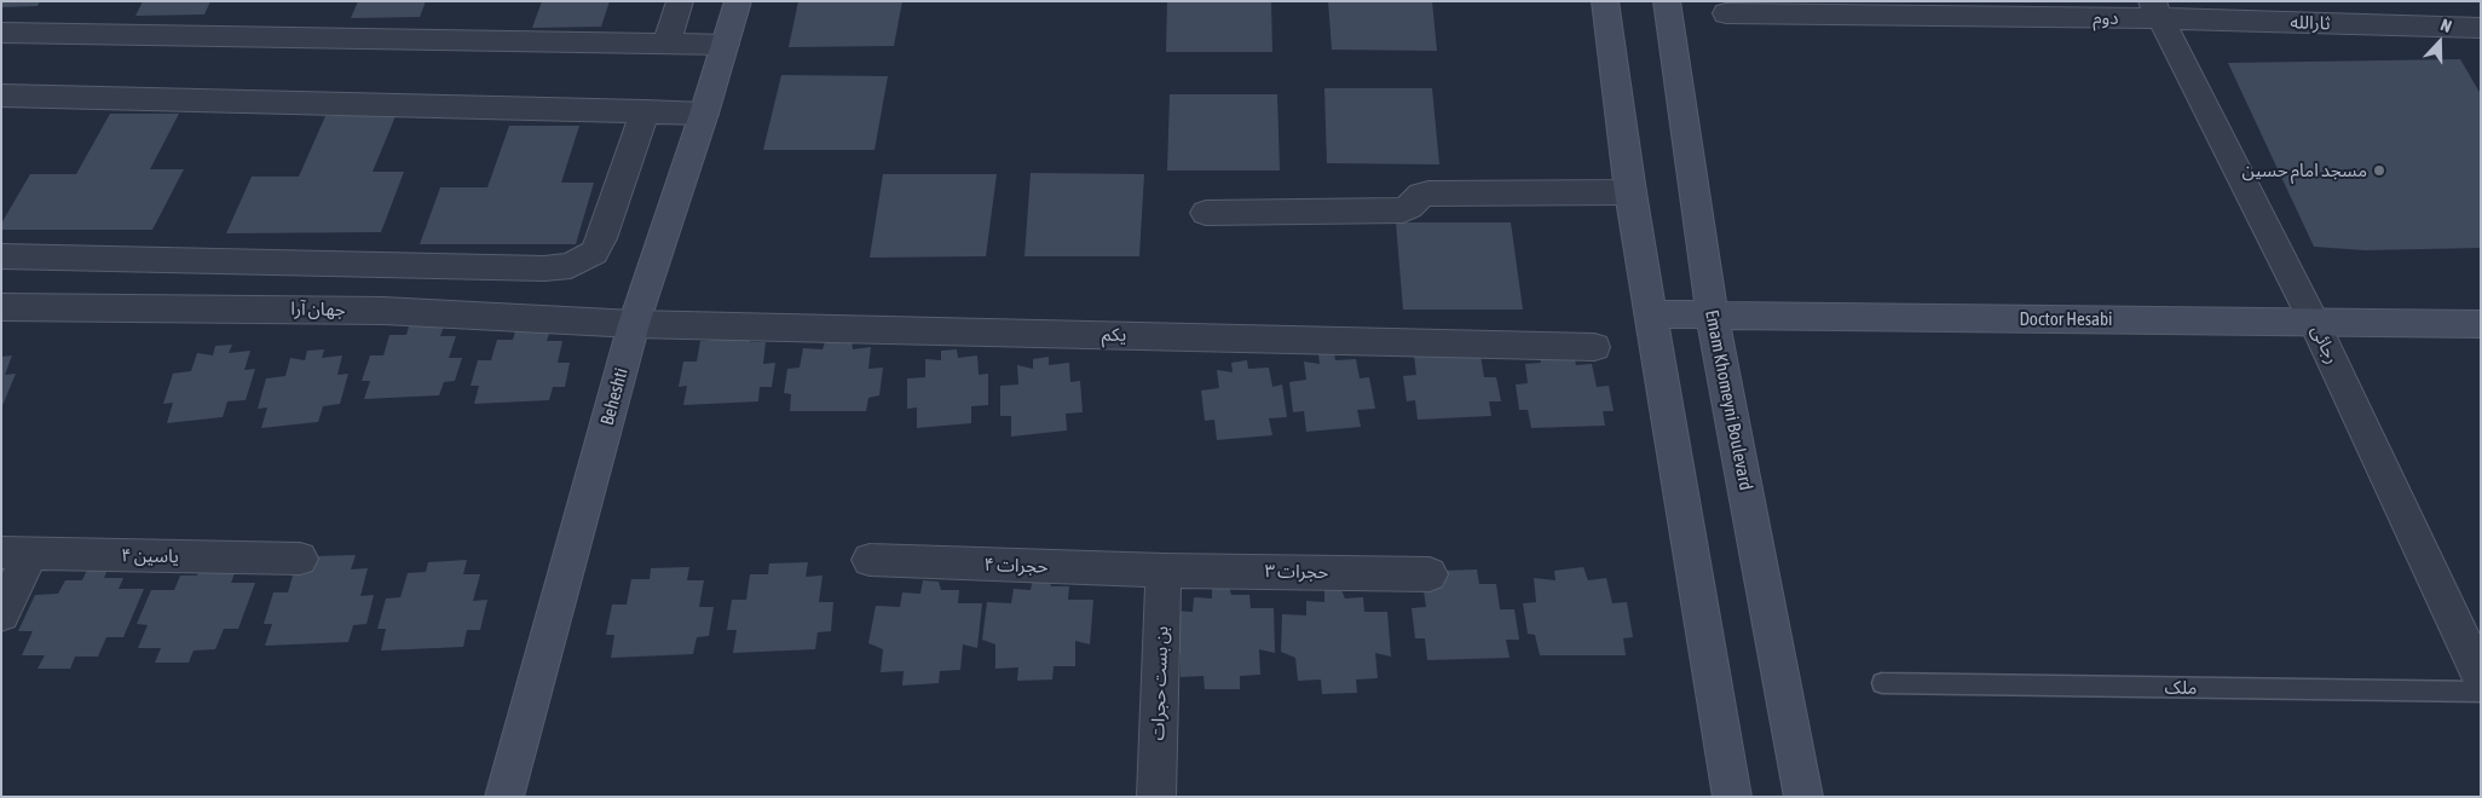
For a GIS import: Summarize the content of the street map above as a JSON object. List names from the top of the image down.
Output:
{
  "streets": {
    "street": [
      "دوم",
      "ثارالله",
      "جهان آرا",
      "Doctor Hesabi",
      "یکم",
      "رجائی",
      "Beheshti",
      "Emam Khomeyni Boulevard",
      "یاسین ۴",
      "حجرات ۴",
      "حجرات ۳",
      "بن بست حجرات"
    ],
    "lane": ["ملک"]
  },
  "crossings": [
    ["دوم", "ثارالله"],
    ["دوم", "رجائی"],
    ["ثارالله", "رجائی"],
    ["جهان آرا", "یکم"],
    ["جهان آرا", "Beheshti"],
    ["Doctor Hesabi", "رجائی"],
    ["Doctor Hesabi", "Emam Khomeyni Boulevard"],
    ["یکم", "Beheshti"],
    ["حجرات ۴", "حجرات ۳"],
    ["حجرات ۴", "بن بست حجرات"],
    ["حجرات ۳", "بن بست حجرات"]
  ],
  "places": ["مسجد امام حسین"],
  "north": "top"
}
